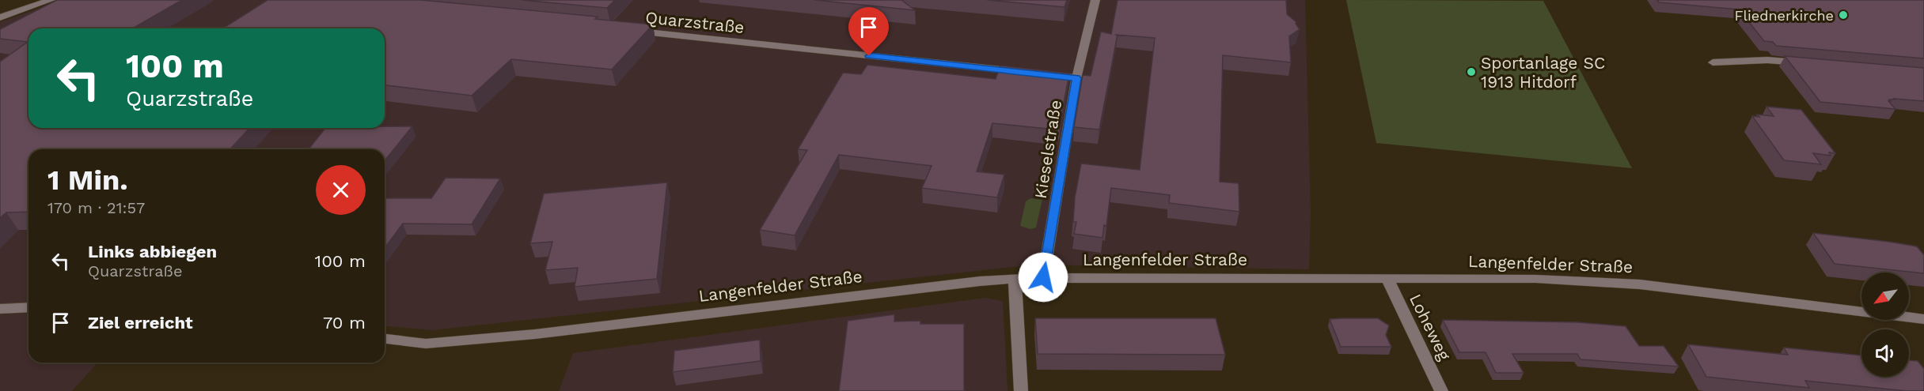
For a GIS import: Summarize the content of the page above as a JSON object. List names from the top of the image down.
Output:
{
  "streets": {
    "street": [
      "Quarzstraße",
      "Kieselstraße",
      "Langenfelder Straße",
      "Loheweg"
    ]
  },
  "crossings": [
    ["Quarzstraße", "Kieselstraße"],
    ["Kieselstraße", "Langenfelder Straße"],
    ["Langenfelder Straße", "Loheweg"]
  ],
  "places": ["Fliednerkirche", "Sportanlage SC 1913 Hitdorf"],
  "north": "bottom left",
  "page": {
    "turn": ["100 m", "Quarzstraße"],
    "heading": ["1 Min.", "170 m · 21:57"],
    "list": [
      {
        "name": "Links abbiegen",
        "note": "Quarzstraße",
        "value": "100 m"
      },
      {
        "name": "Ziel erreicht",
        "value": "70 m"
      }
    ]
  }
}
